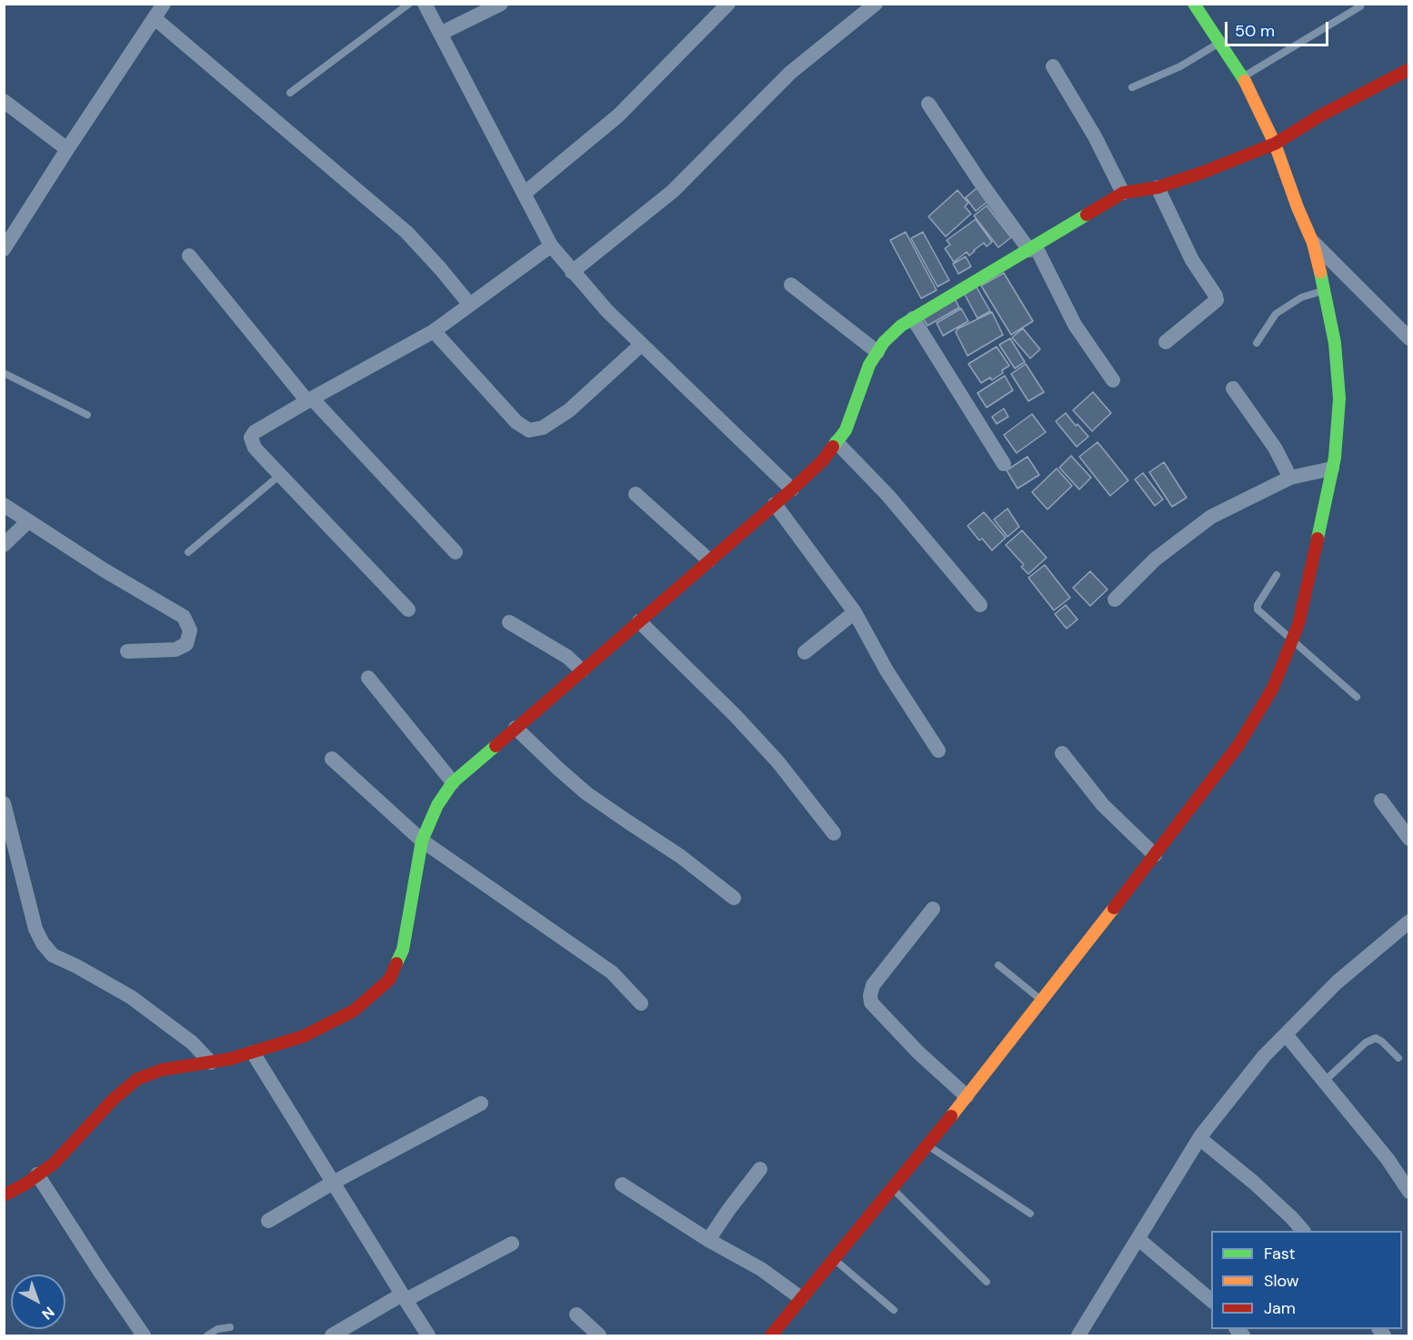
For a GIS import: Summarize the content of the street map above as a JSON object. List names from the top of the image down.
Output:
{
  "legend": ["Fast", "Slow", "Jam"],
  "scale_bar": "50 m",
  "north": "bottom right"
}
